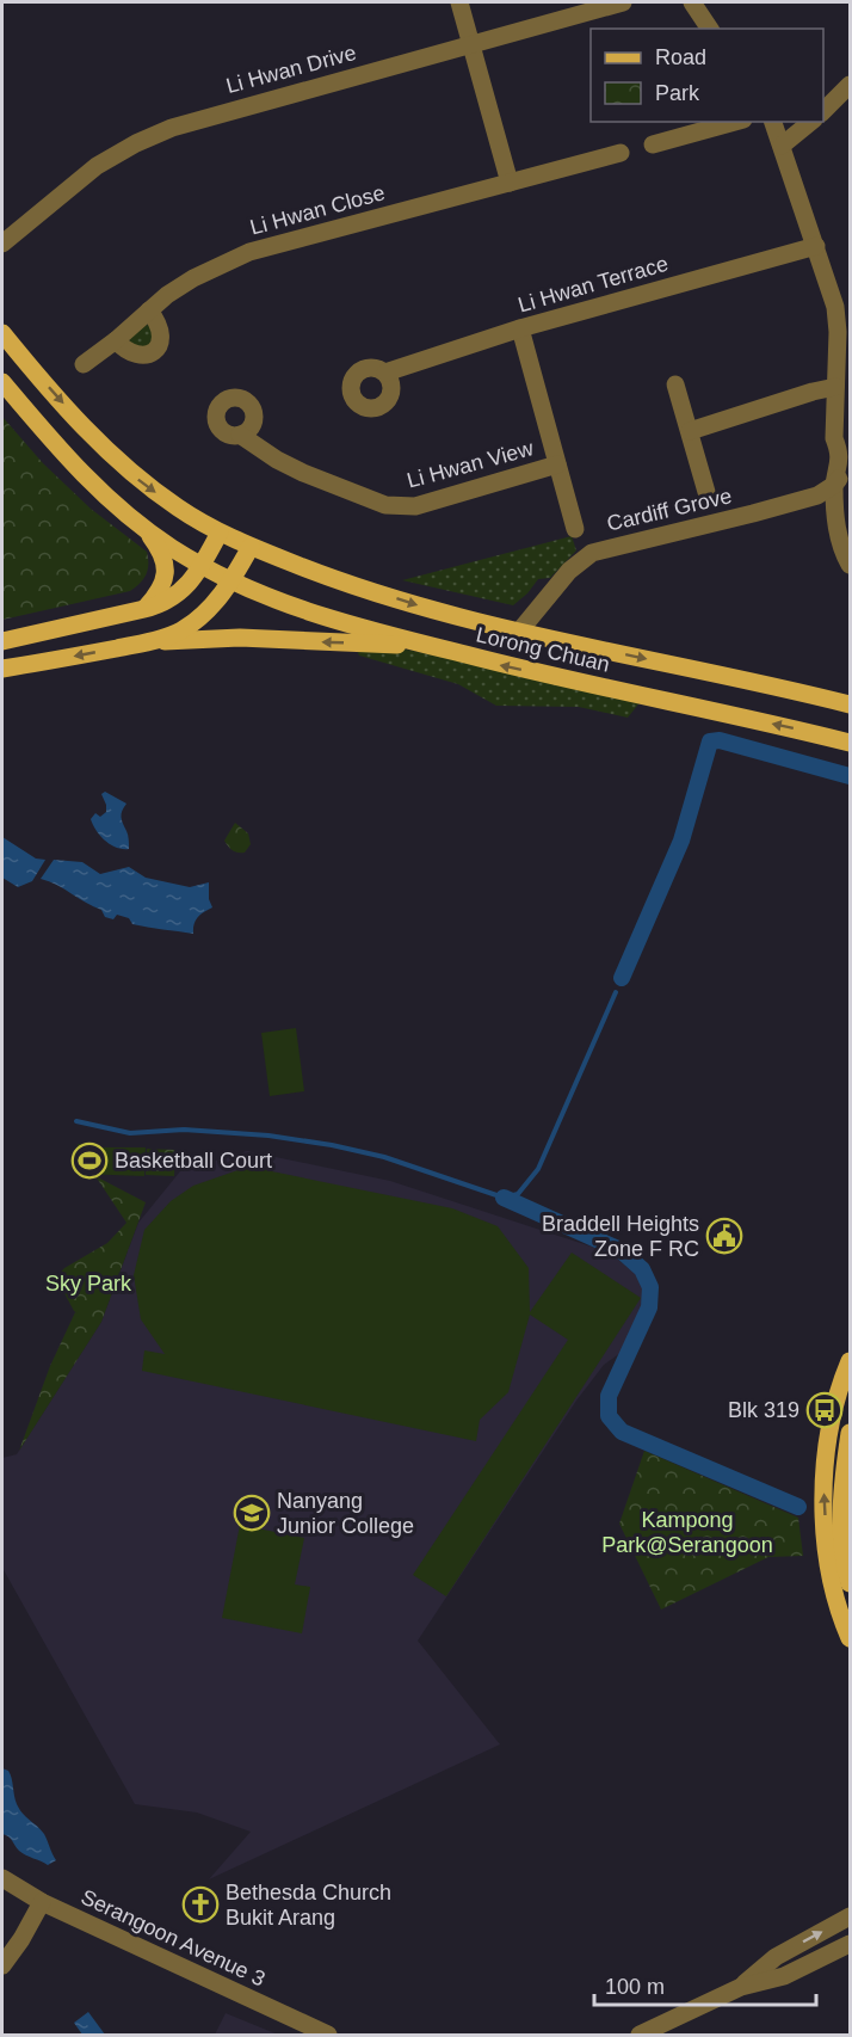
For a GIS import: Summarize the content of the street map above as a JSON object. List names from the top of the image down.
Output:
{
  "streets": {
    "main road": ["Lorong Chuan"],
    "street": [
      "Li Hwan Drive",
      "Li Hwan Close",
      "Li Hwan Terrace",
      "Li Hwan View",
      "Cardiff Grove",
      "Serangoon Avenue 3"
    ]
  },
  "crossings": [
    ["Li Hwan Terrace", "Li Hwan View"],
    ["Cardiff Grove", "Lorong Chuan"]
  ],
  "parks": ["Sky Park", "Kampong Park@Serangoon"],
  "places": {
    "sports": ["Basketball Court"],
    "public building": ["Braddell Heights Zone F RC"],
    "bus stop": ["Blk 319"],
    "school or university": ["Nanyang Junior College"],
    "church": ["Bethesda Church Bukit Arang"]
  },
  "legend": ["Road", "Park"],
  "scale_bar": "100 m"
}
